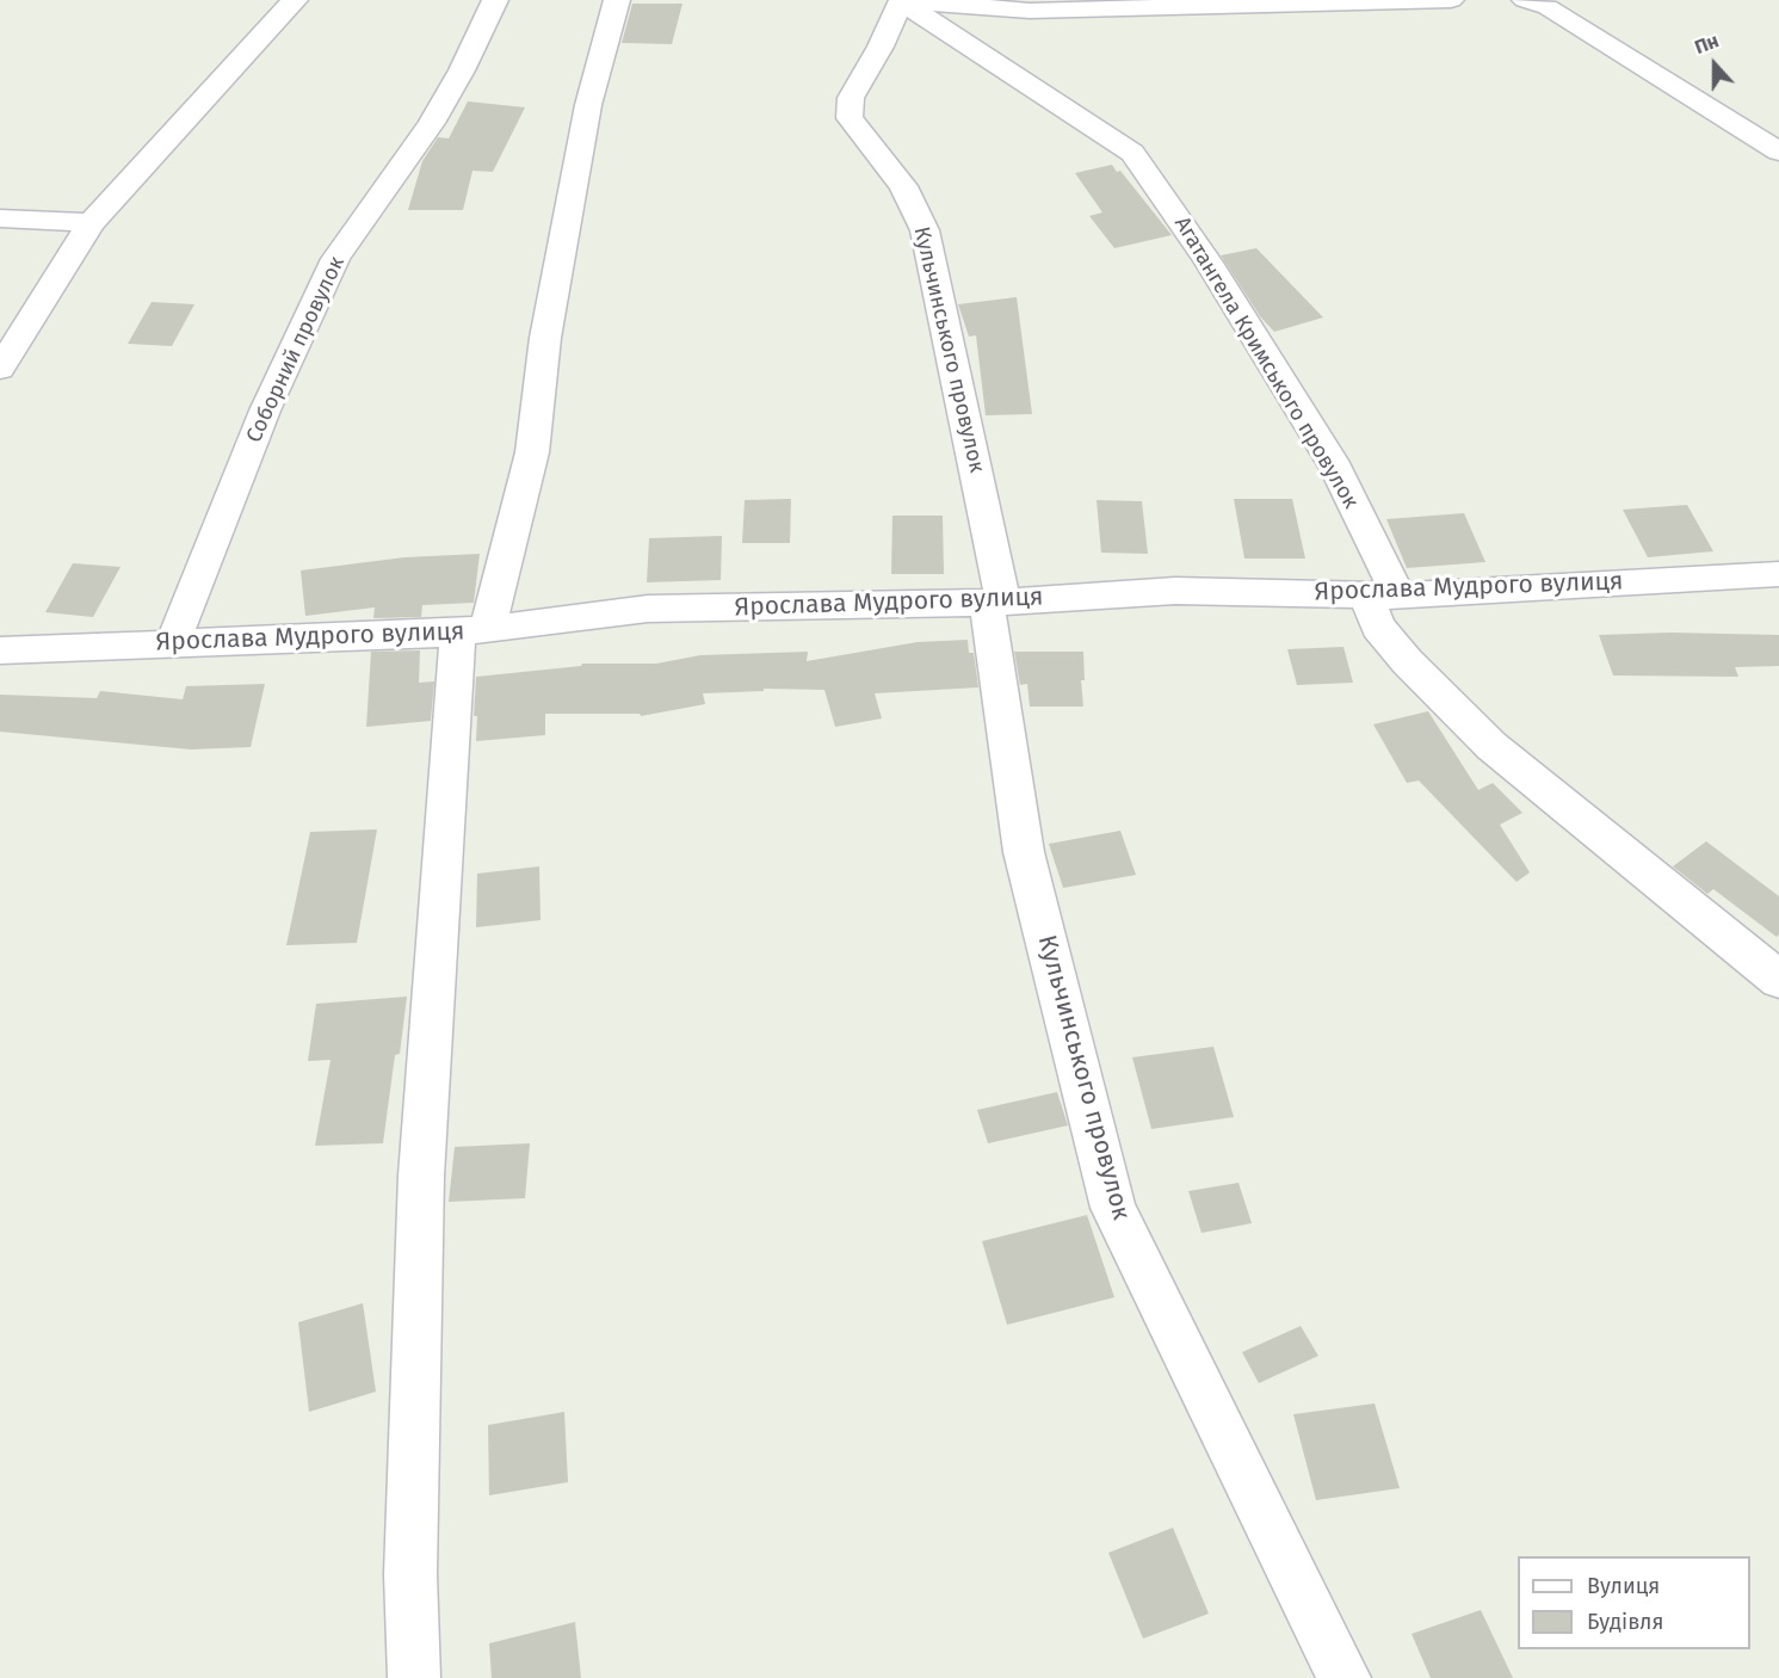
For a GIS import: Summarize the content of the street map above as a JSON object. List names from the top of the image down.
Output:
{
  "streets": {
    "street": [
      "Соборний провулок",
      "Кульчинського провулок",
      "Агатангела Кримського провулок",
      "Ярослава Мудрого вулиця"
    ]
  },
  "crossings": [
    ["Соборний провулок", "Ярослава Мудрого вулиця"],
    ["Кульчинського провулок", "Агатангела Кримського провулок"],
    ["Кульчинського провулок", "Ярослава Мудрого вулиця"],
    ["Агатангела Кримського провулок", "Ярослава Мудрого вулиця"]
  ],
  "legend": ["Вулиця", "Будівля"],
  "north": "top"
}
